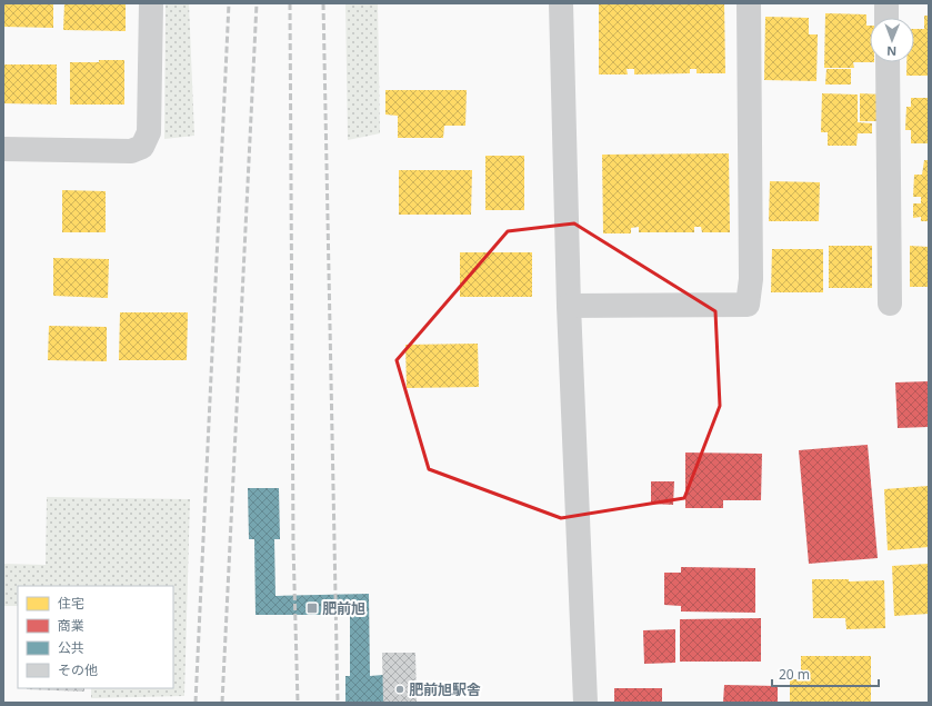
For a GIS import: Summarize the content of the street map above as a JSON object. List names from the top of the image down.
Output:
{
  "places": {
    "transit": ["肥前旭"],
    "other": ["肥前旭駅舎"]
  },
  "legend": [
    "住宅",
    "商業",
    "公共",
    "その他"
  ],
  "scale_bar": "20 m",
  "north": "bottom"
}
